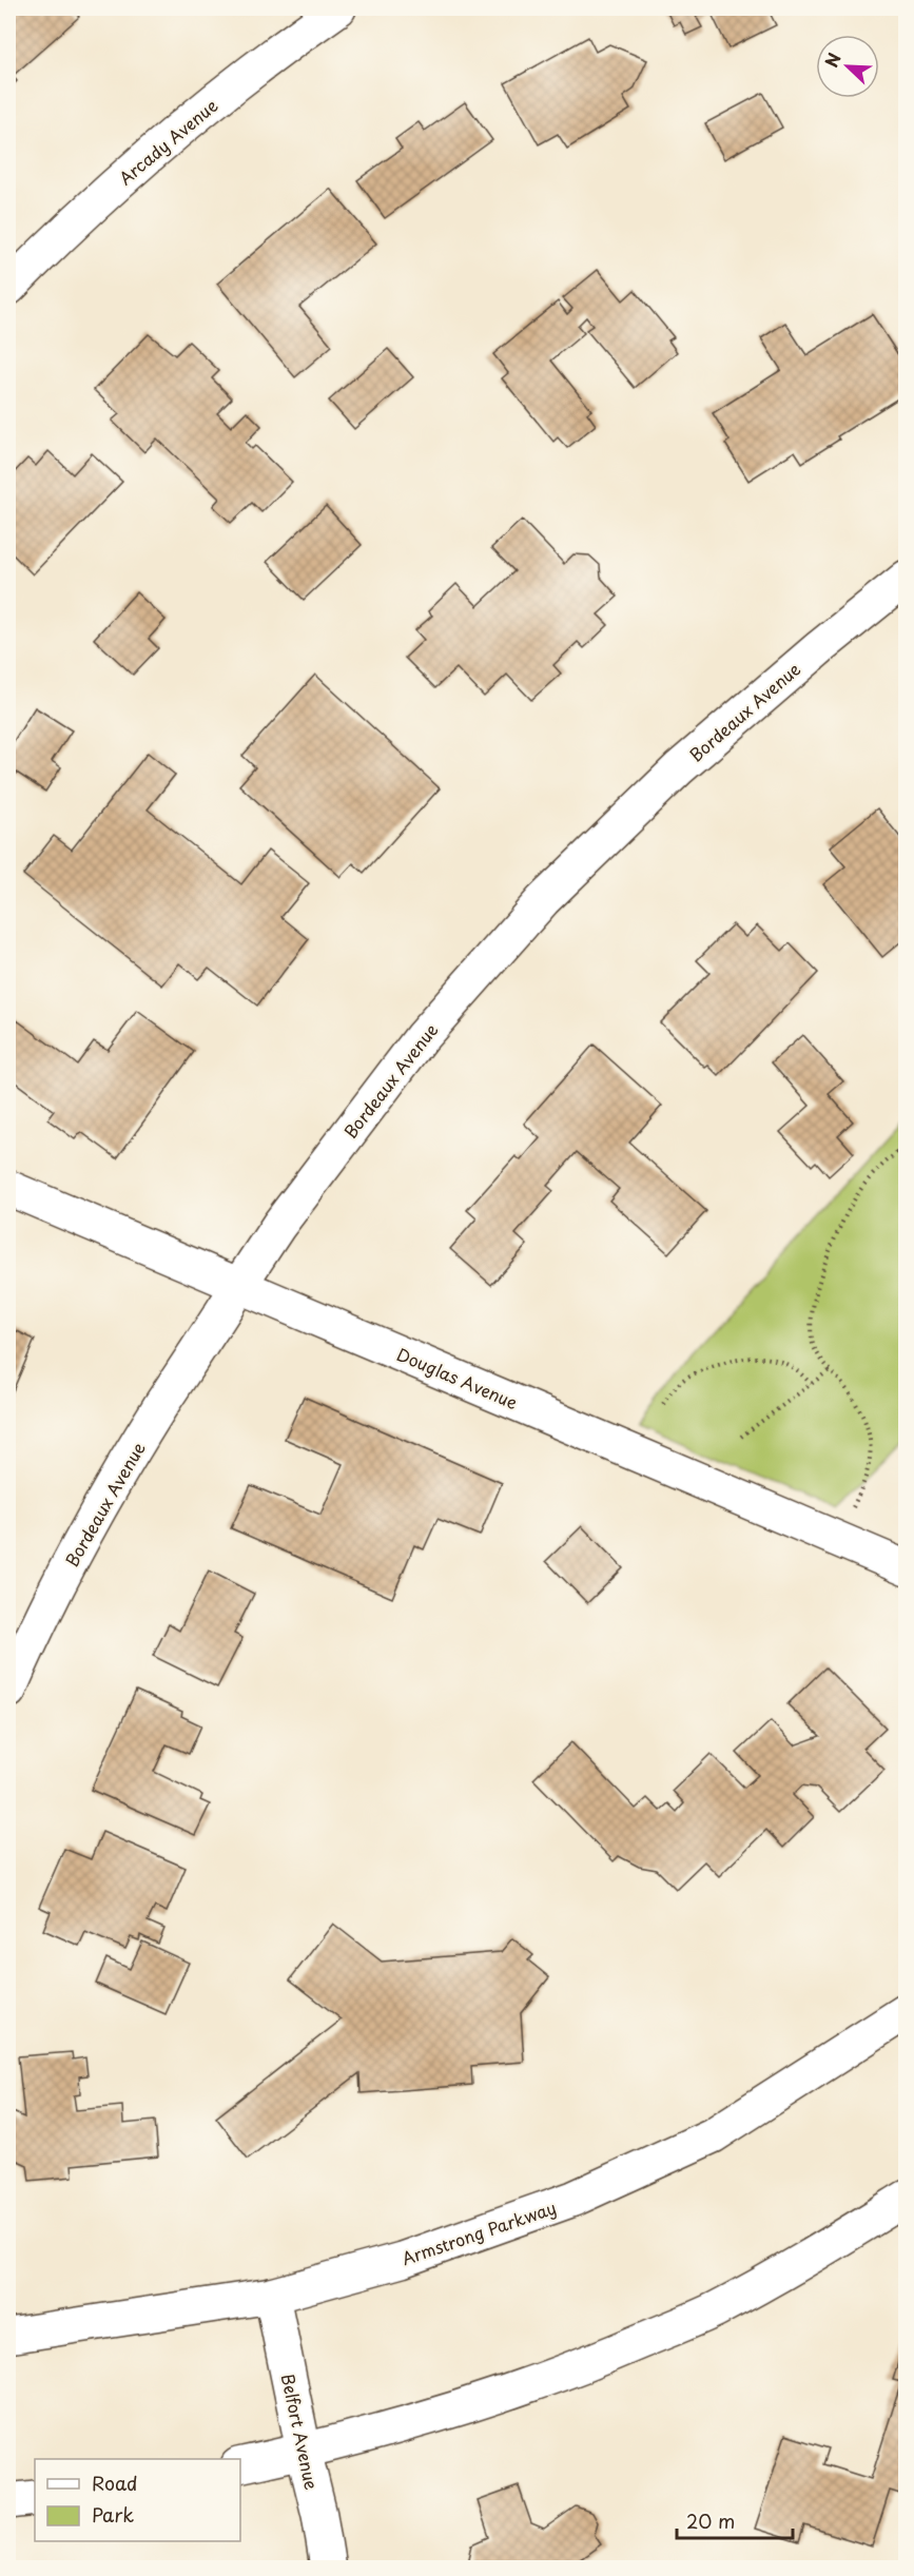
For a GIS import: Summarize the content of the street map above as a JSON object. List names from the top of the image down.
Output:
{
  "streets": {
    "street": [
      "Arcady Avenue",
      "Bordeaux Avenue",
      "Douglas Avenue",
      "Armstrong Parkway",
      "Belfort Avenue"
    ]
  },
  "crossings": [
    ["Bordeaux Avenue", "Douglas Avenue"],
    ["Armstrong Parkway", "Belfort Avenue"]
  ],
  "legend": ["Road", "Park"],
  "scale_bar": "20 m",
  "north": "top left"
}
